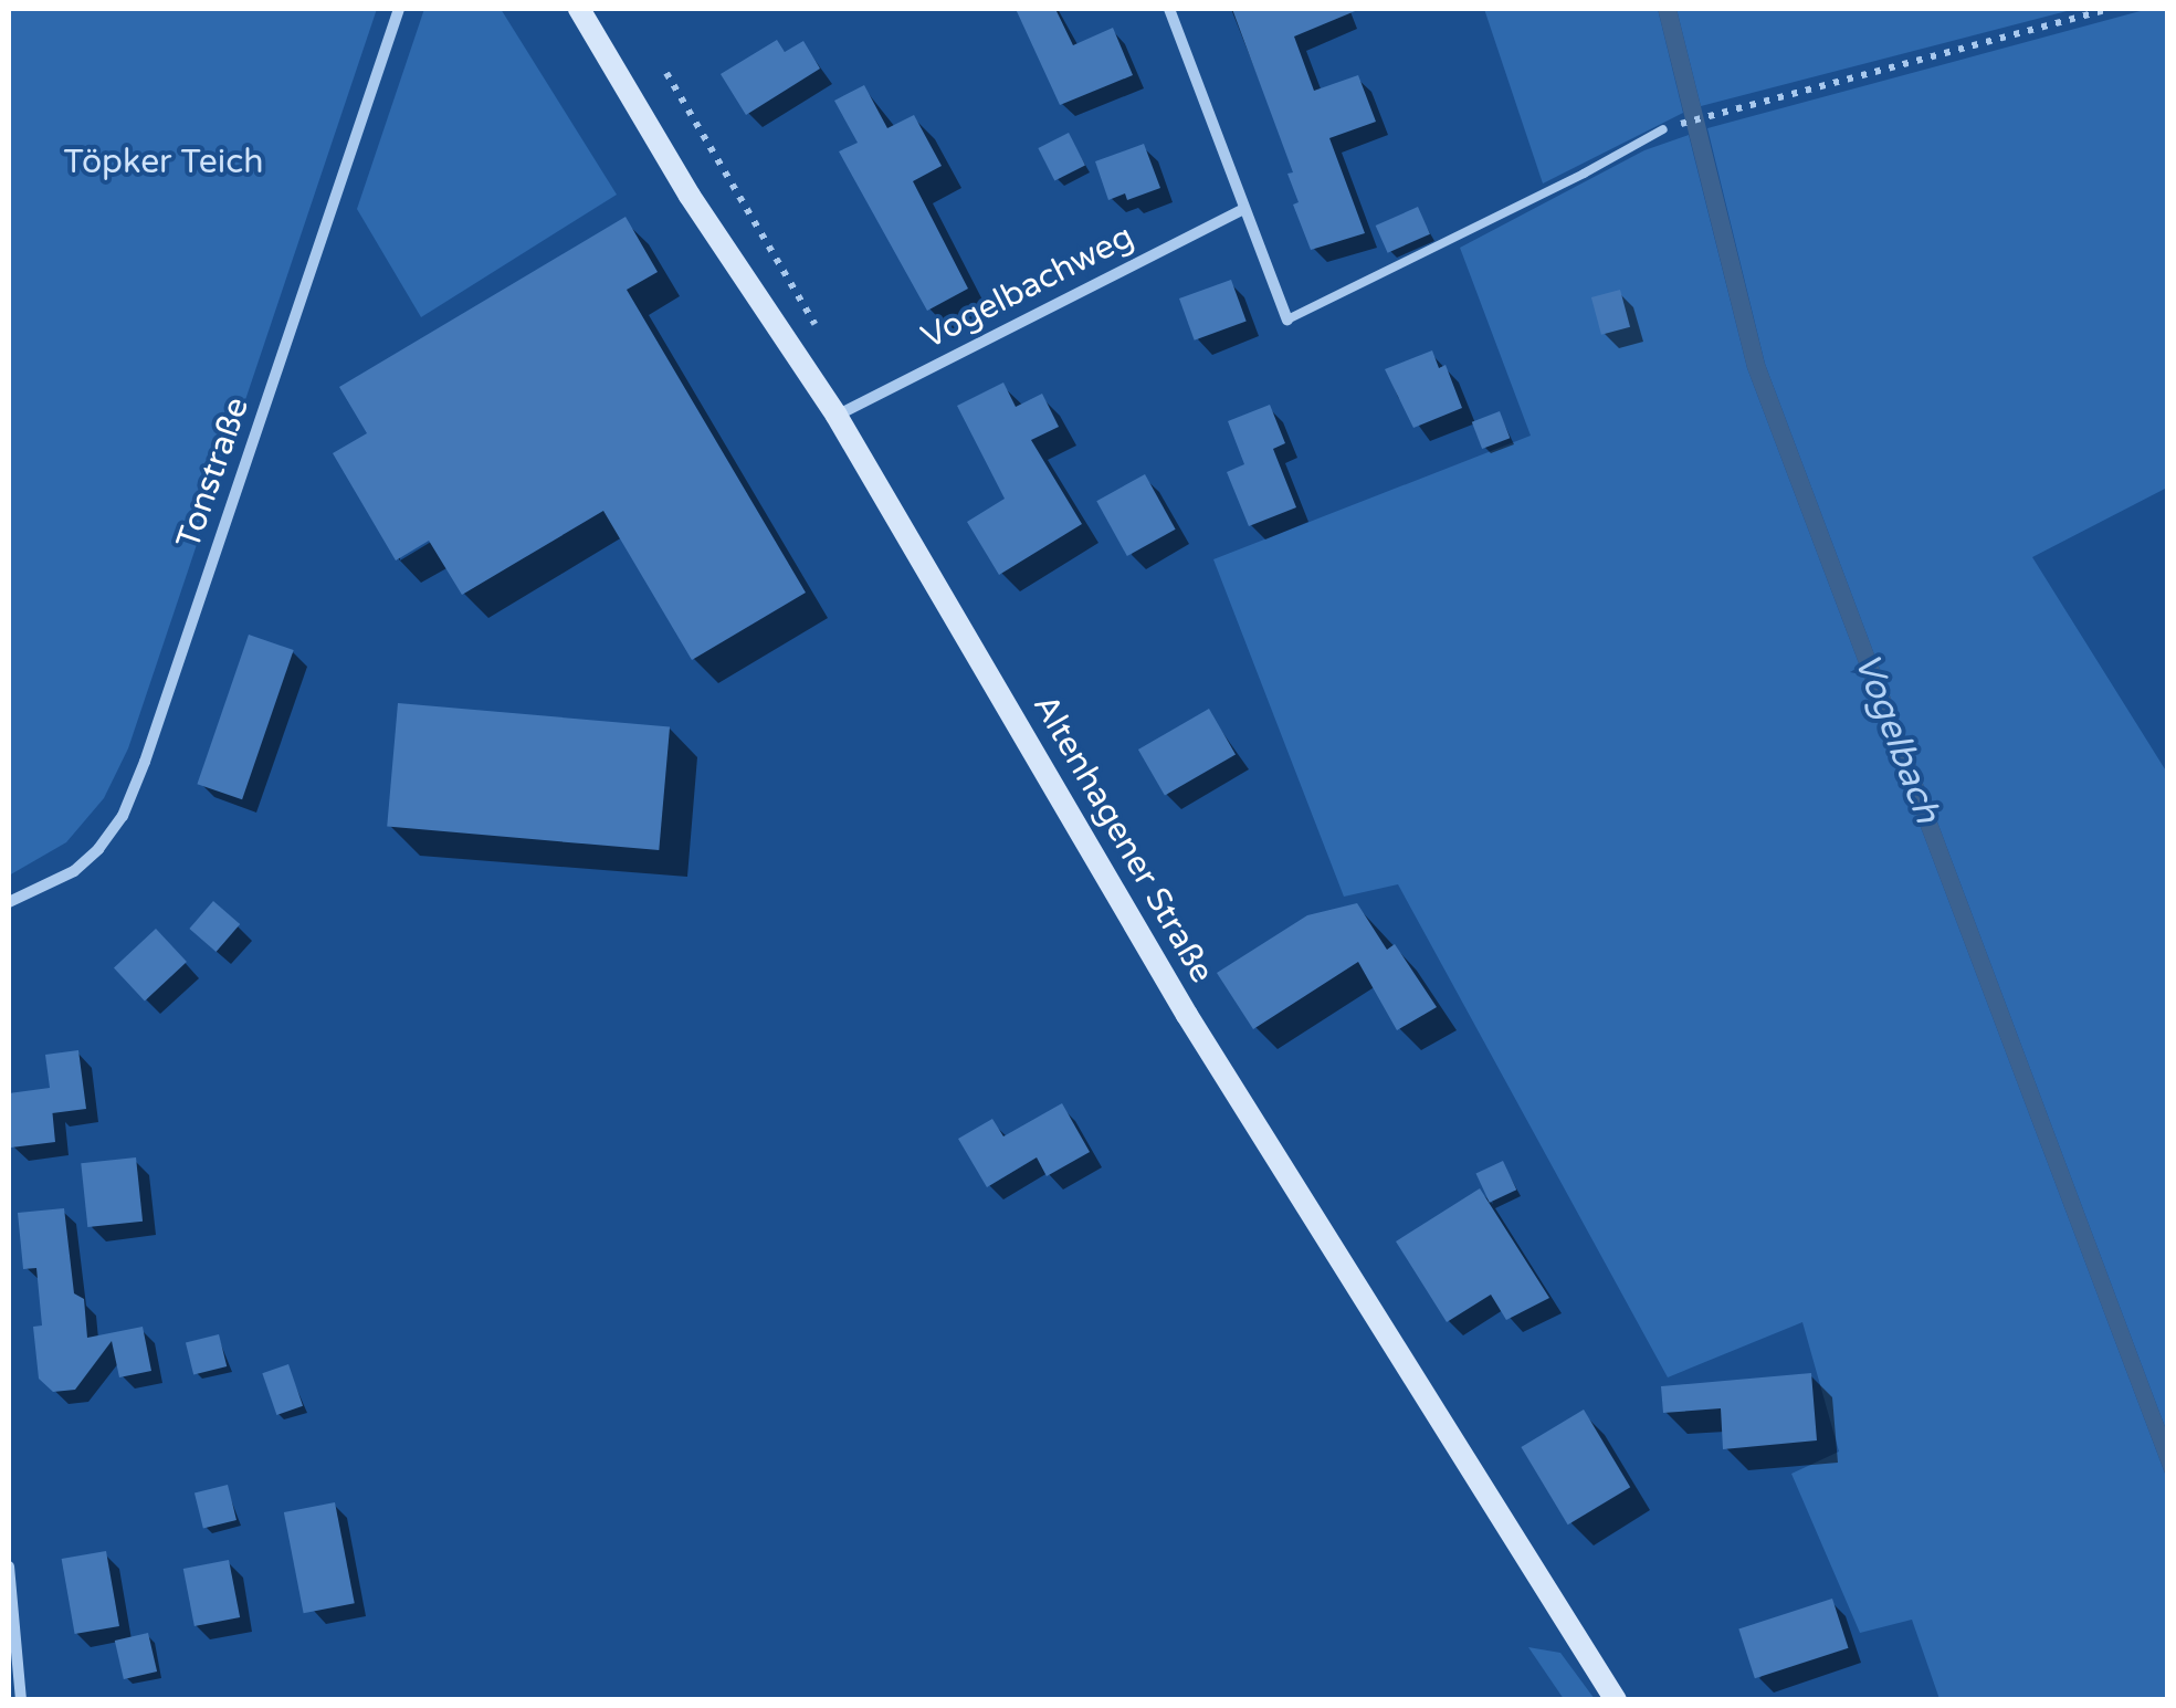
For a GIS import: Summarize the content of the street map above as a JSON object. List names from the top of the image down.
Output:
{
  "streets": {
    "main road": ["Altenhagener Straße"],
    "street": ["Vogelbachweg", "Tonstraße"]
  },
  "crossings": [
    ["Vogelbachweg", "Altenhagener Straße"]
  ],
  "water": ["Vogelbach"],
  "parks": ["Töpker Teich"]
}
